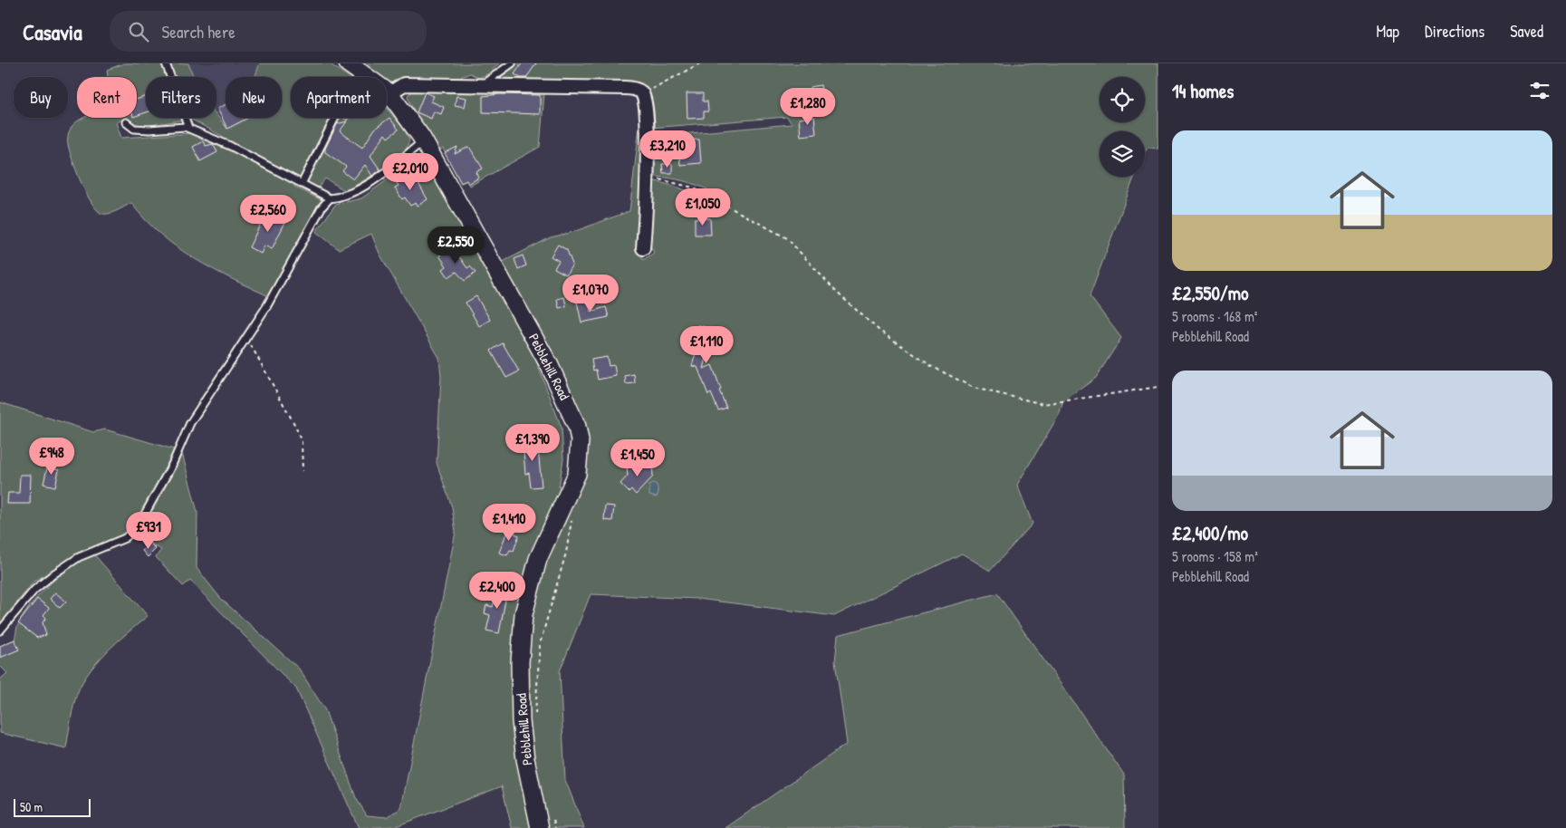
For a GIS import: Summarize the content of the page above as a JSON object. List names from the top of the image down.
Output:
{
  "streets": {
    "main road": ["Pebblehill Road"]
  },
  "scale_bar": "50 m",
  "page": {
    "header": "Casavia",
    "search": "Search here",
    "nav": ["Map", "Directions", "Saved"],
    "heading": "14 homes",
    "chip": [
      "Buy",
      "Rent",
      "Filters",
      "New",
      "Apartment"
    ],
    "price": [
      "£1,280",
      "£3,210",
      "£2,010",
      "£1,050",
      "£2,560",
      "£2,550",
      "£1,070",
      "£1,110",
      "£1,390",
      "£948",
      "£1,450",
      "£1,410",
      "£931",
      "£2,400"
    ],
    "list": [
      {
        "name": "£2,550/mo",
        "note": "5 rooms · 168 m² · Pebblehill Road"
      },
      {
        "name": "£2,400/mo",
        "note": "5 rooms · 158 m² · Pebblehill Road"
      }
    ],
    "scale": "50 m"
  }
}
